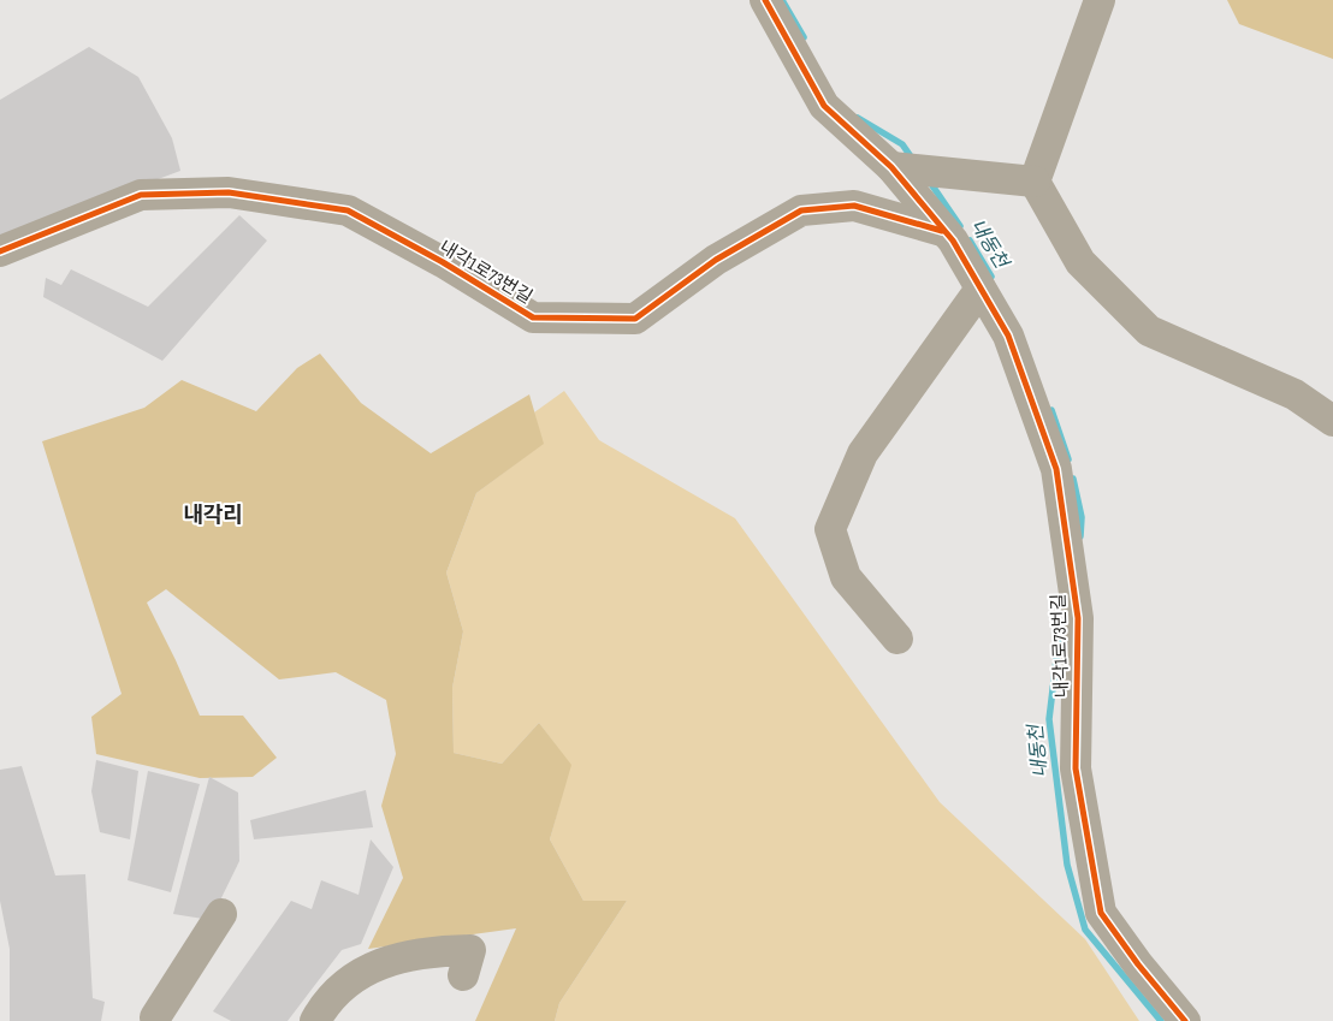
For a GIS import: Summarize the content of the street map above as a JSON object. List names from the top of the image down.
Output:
{
  "streets": {
    "street": ["내각1로73번길"]
  },
  "districts": ["내각리"],
  "water": ["내동천"]
}
